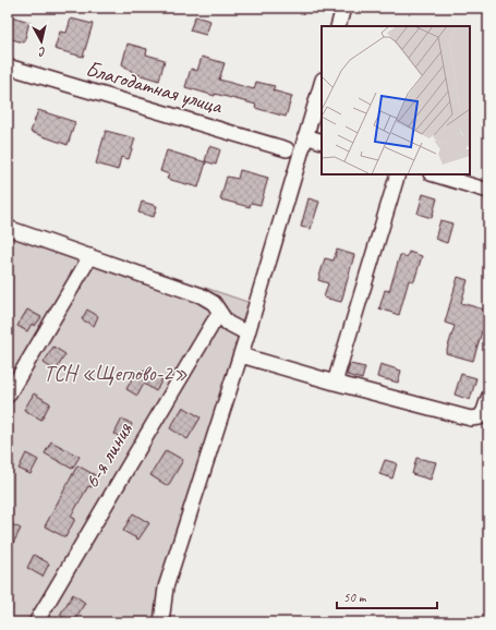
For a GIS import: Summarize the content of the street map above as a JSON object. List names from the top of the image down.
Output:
{
  "streets": {
    "street": ["Благодатная улица", "6-я линия"]
  },
  "parks": ["ТСН «Щеглово-2»"],
  "scale_bar": "50 m",
  "north": "bottom"
}
